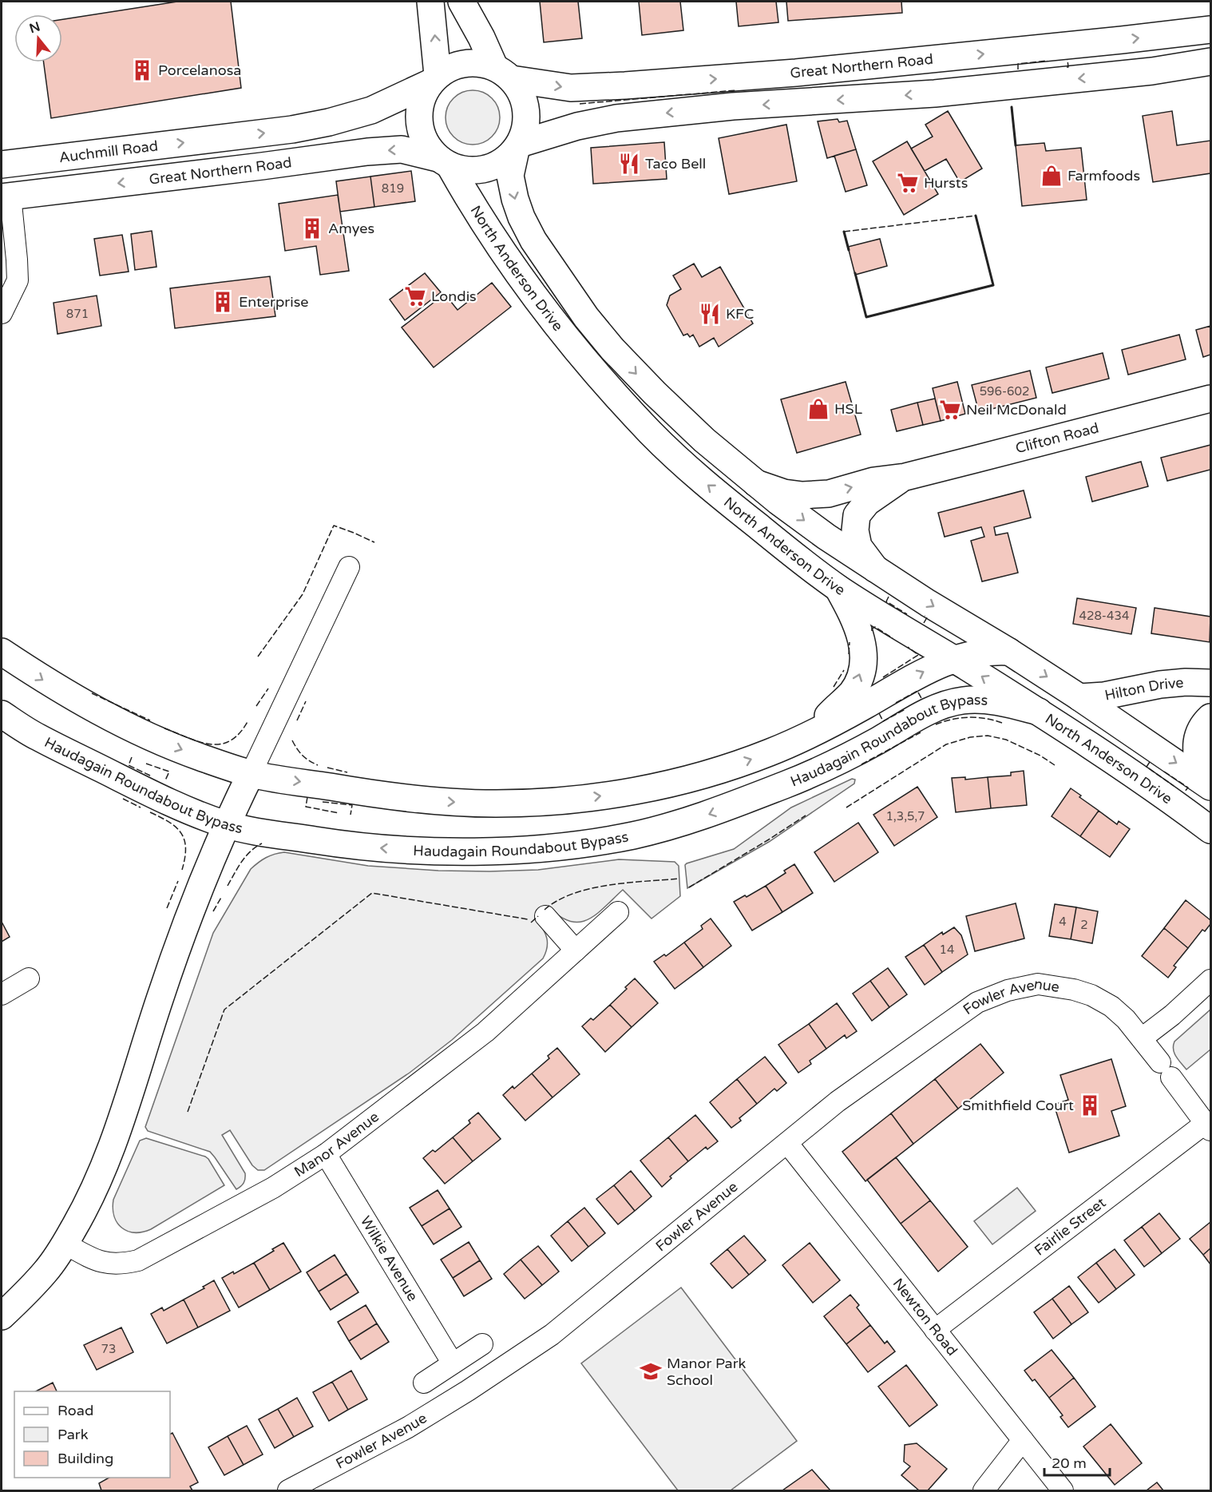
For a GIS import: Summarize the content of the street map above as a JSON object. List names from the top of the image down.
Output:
{
  "streets": {
    "main road": [
      "Great Northern Road",
      "Auchmill Road",
      "North Anderson Drive",
      "Clifton Road",
      "Hilton Drive",
      "Haudagain Roundabout Bypass"
    ],
    "street": [
      "Fowler Avenue",
      "Manor Avenue",
      "Fairlie Street",
      "Wilkie Avenue",
      "Newton Road"
    ]
  },
  "crossings": [
    ["Great Northern Road", "Auchmill Road"],
    ["Great Northern Road", "North Anderson Drive"],
    ["Auchmill Road", "North Anderson Drive"],
    ["North Anderson Drive", "Clifton Road"],
    ["North Anderson Drive", "Hilton Drive"],
    ["North Anderson Drive", "Haudagain Roundabout Bypass"],
    ["Fowler Avenue", "Fairlie Street"],
    ["Fowler Avenue", "Newton Road"],
    ["Manor Avenue", "Wilkie Avenue"],
    ["Fairlie Street", "Newton Road"]
  ],
  "one_way": ["Auchmill Road"],
  "places": {
    "building": [
      "Porcelanosa",
      "Amyes",
      "Enterprise",
      "Smithfield Court"
    ],
    "restaurant": ["Taco Bell", "KFC"],
    "shop": ["Farmfoods", "HSL"],
    "supermarket": ["Hursts", "Londis", "Neil McDonald"],
    "school or university": ["Manor Park School"]
  },
  "house_numbers": [
    "819",
    "871",
    "596-602",
    "428-434",
    "1,3,5,7",
    "4",
    "2",
    "14",
    "73"
  ],
  "legend": ["Road", "Park", "Building"],
  "scale_bar": "20 m",
  "north": "top"
}
